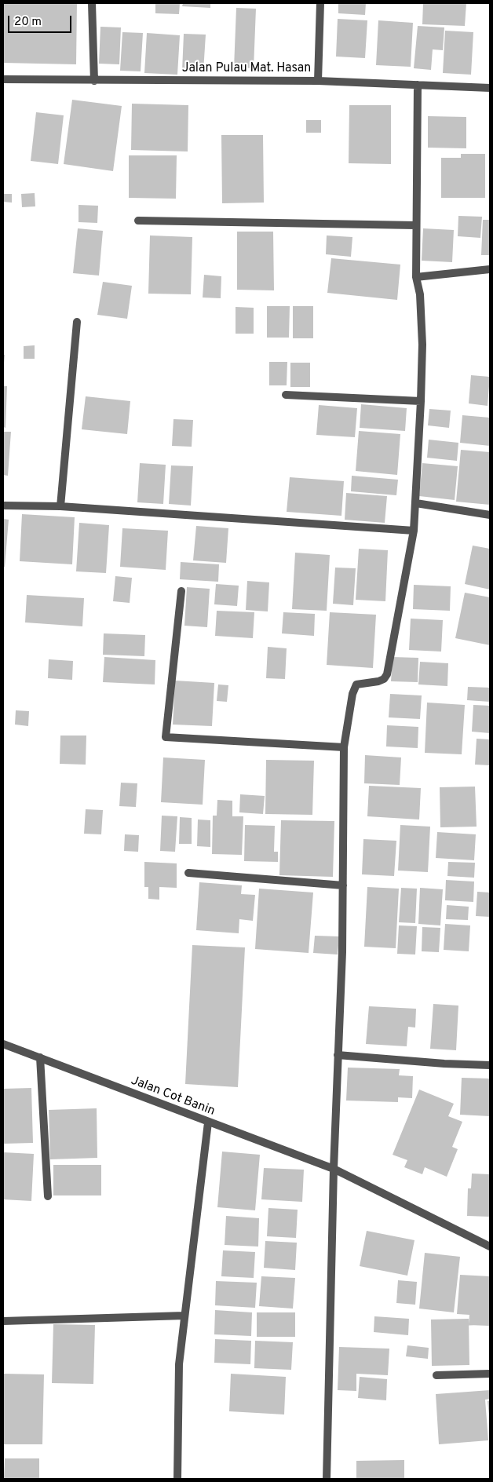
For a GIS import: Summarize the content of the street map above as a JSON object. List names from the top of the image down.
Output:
{
  "streets": {
    "street": ["Jalan Pulau Mat. Hasan", "Jalan Cot Banin"]
  },
  "scale_bar": "20 m"
}
